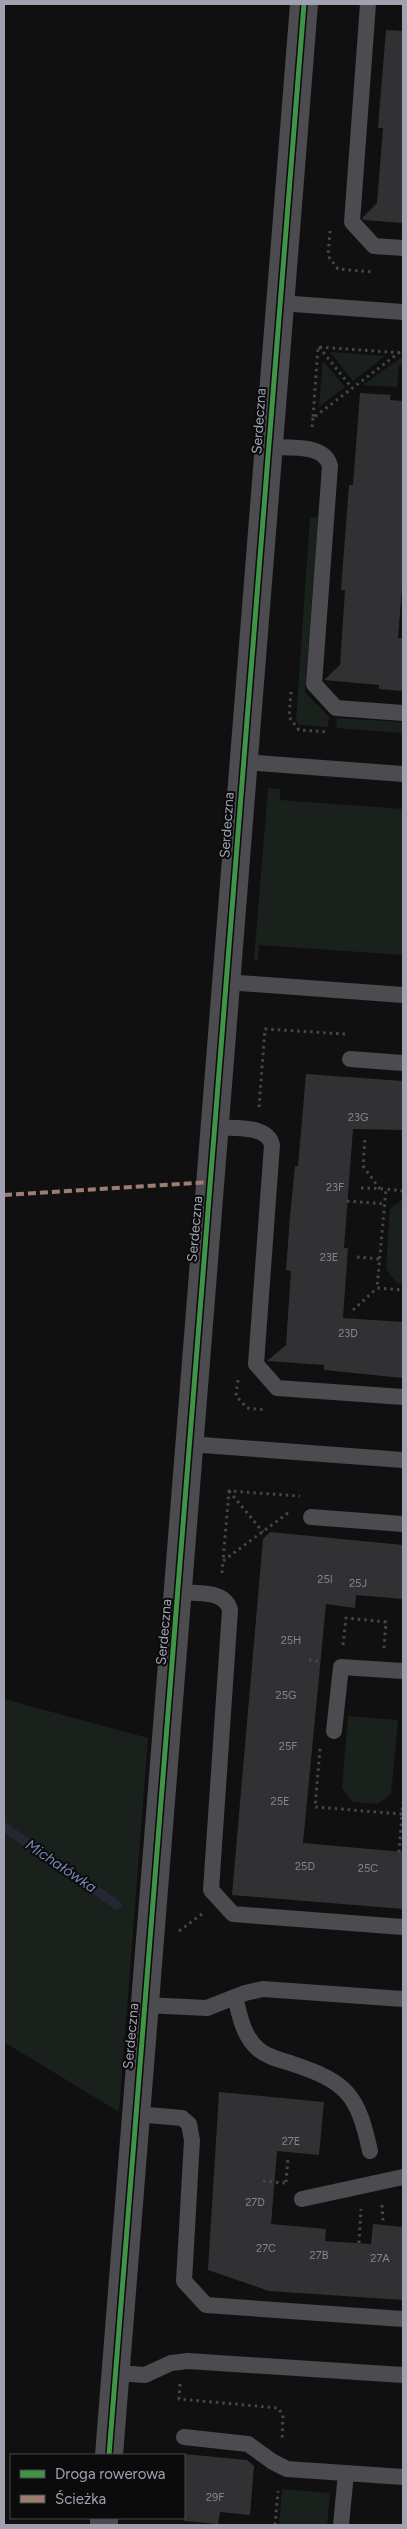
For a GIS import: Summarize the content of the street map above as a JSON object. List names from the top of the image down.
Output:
{
  "streets": {
    "street": ["Serdeczna"]
  },
  "water": ["Michałówka"],
  "house_numbers": [
    "23G",
    "23F",
    "23E",
    "23D",
    "25I",
    "25J",
    "25H",
    "25G",
    "25F",
    "25E",
    "25D",
    "25C",
    "27E",
    "27D",
    "27C",
    "27B",
    "27A",
    "29F"
  ],
  "legend": ["Droga rowerowa", "Ścieżka"]
}
